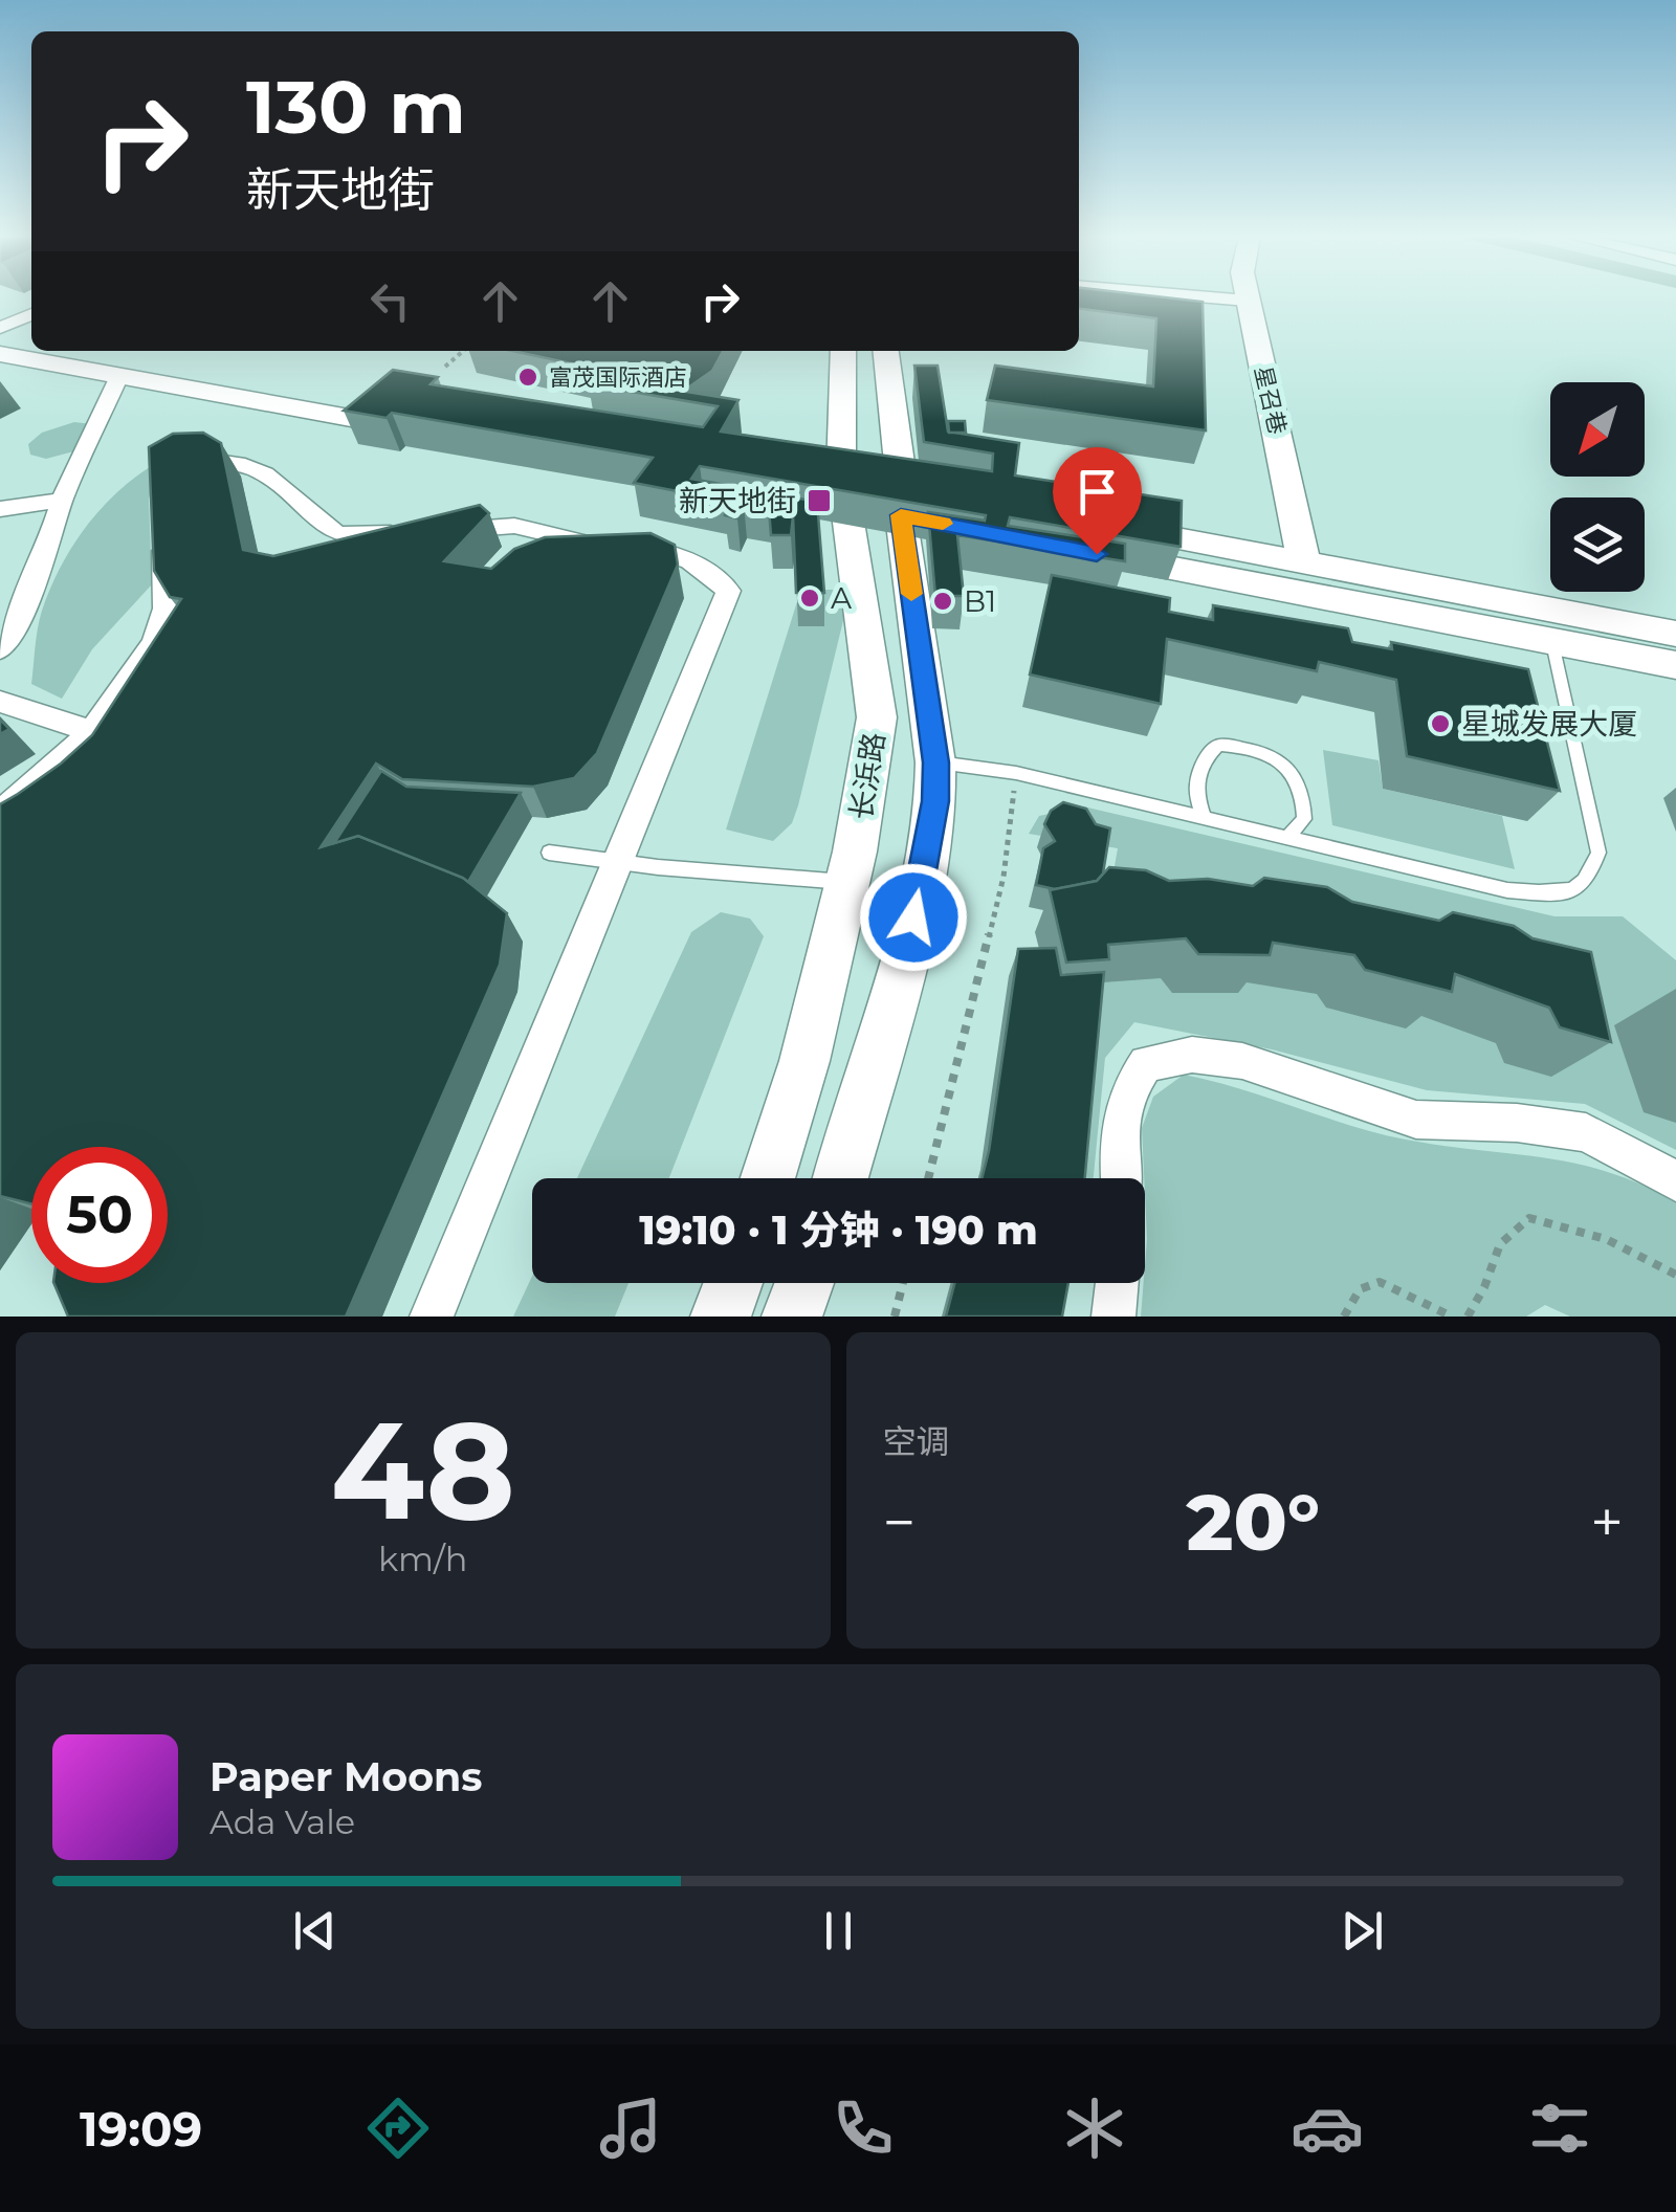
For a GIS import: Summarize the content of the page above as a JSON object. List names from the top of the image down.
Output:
{
  "streets": {
    "main road": ["星召巷", "长浜路"]
  },
  "places": {
    "other": [
      "富茂国际酒店",
      "A",
      "B1",
      "星城发展大厦"
    ],
    "transit": ["新天地街"]
  },
  "north": "bottom left",
  "page": {
    "turn": ["130 m", "新天地街"],
    "limit": "50",
    "trip": "19:10 · 1 分钟 · 190 m",
    "tile": [
      ["48", "km/h"],
      "空调"
    ],
    "heat": ["−", "20°", "+"],
    "song": ["Paper Moons", "Ada Vale"],
    "tabs": "19:09"
  }
}
